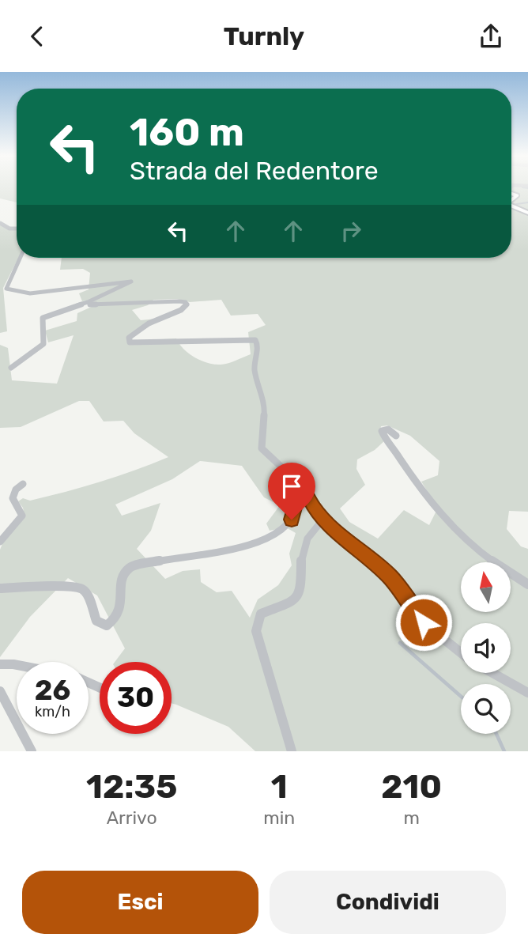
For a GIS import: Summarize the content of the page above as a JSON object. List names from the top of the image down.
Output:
{
  "north": "top",
  "page": {
    "header": "Turnly",
    "turn": ["160 m", "Strada del Redentore"],
    "speed": "26 km/h",
    "limit": "30",
    "eta": [
      "12:35",
      "Arrivo",
      "1",
      "min",
      "210",
      "m"
    ],
    "buttons": ["Esci", "Condividi"]
  }
}
